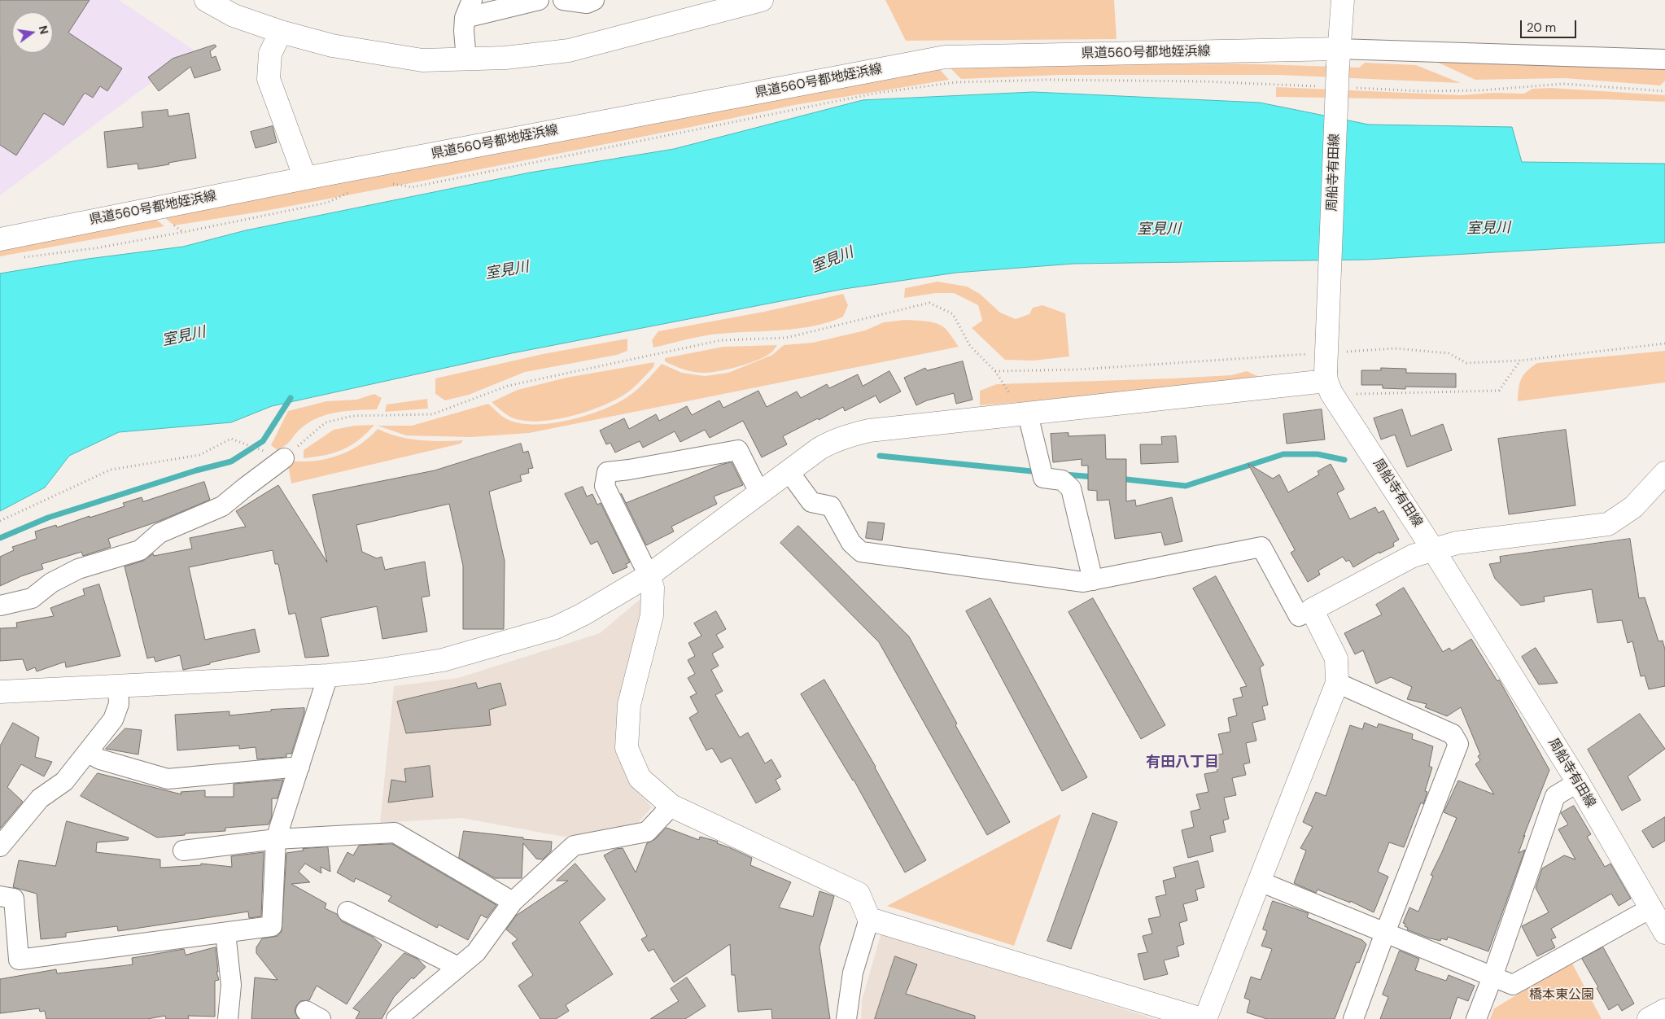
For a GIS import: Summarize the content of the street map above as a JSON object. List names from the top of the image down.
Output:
{
  "streets": {
    "street": ["県道560号都地姪浜線", "周船寺有田線"]
  },
  "crossings": [
    ["県道560号都地姪浜線", "周船寺有田線"]
  ],
  "districts": ["有田八丁目"],
  "water": ["室見川"],
  "parks": ["橋本東公園"],
  "scale_bar": "20 m",
  "north": "right"
}
